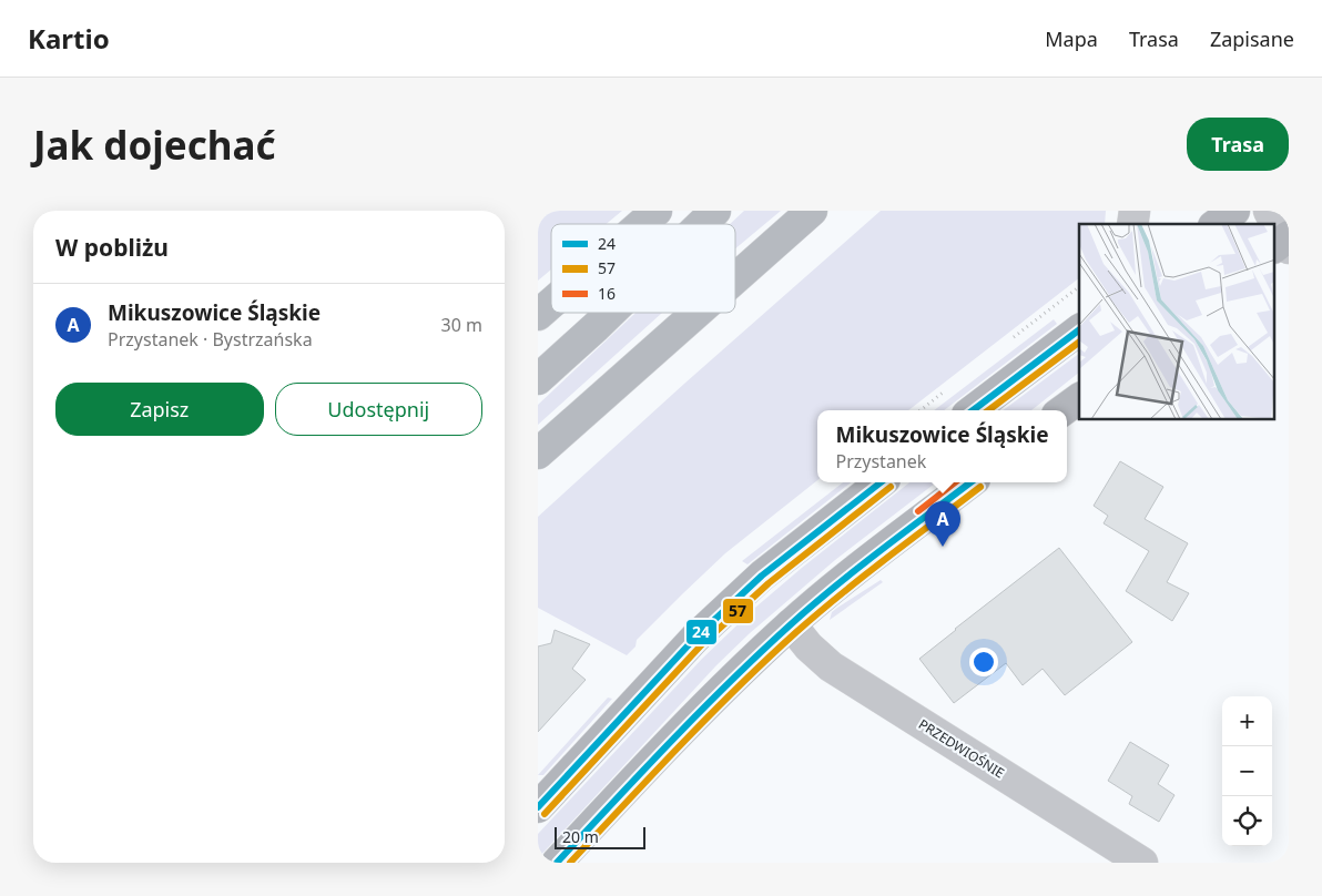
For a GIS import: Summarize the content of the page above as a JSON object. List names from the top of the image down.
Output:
{
  "streets": {
    "street": ["PRZEDWIOŚNIE"]
  },
  "lines": ["transit line 24", "transit line 57", "transit line 16"],
  "legend": ["24", "57", "16"],
  "scale_bar": "20 m",
  "page": {
    "header": "Kartio",
    "nav": ["Mapa", "Trasa", "Zapisane"],
    "buttons": [
      "Trasa",
      ["Zapisz", "Udostępnij"]
    ],
    "title": "Jak dojechać",
    "heading": "W pobliżu",
    "list": [
      {
        "mark": "A",
        "name": "Mikuszowice Śląskie",
        "note": "Przystanek · Bystrzańska",
        "value": "30 m"
      }
    ],
    "popup": ["Mikuszowice Śląskie", "Przystanek"],
    "pins": "A",
    "map_buttons": ["+", "−"],
    "scale": "20 m"
  }
}
